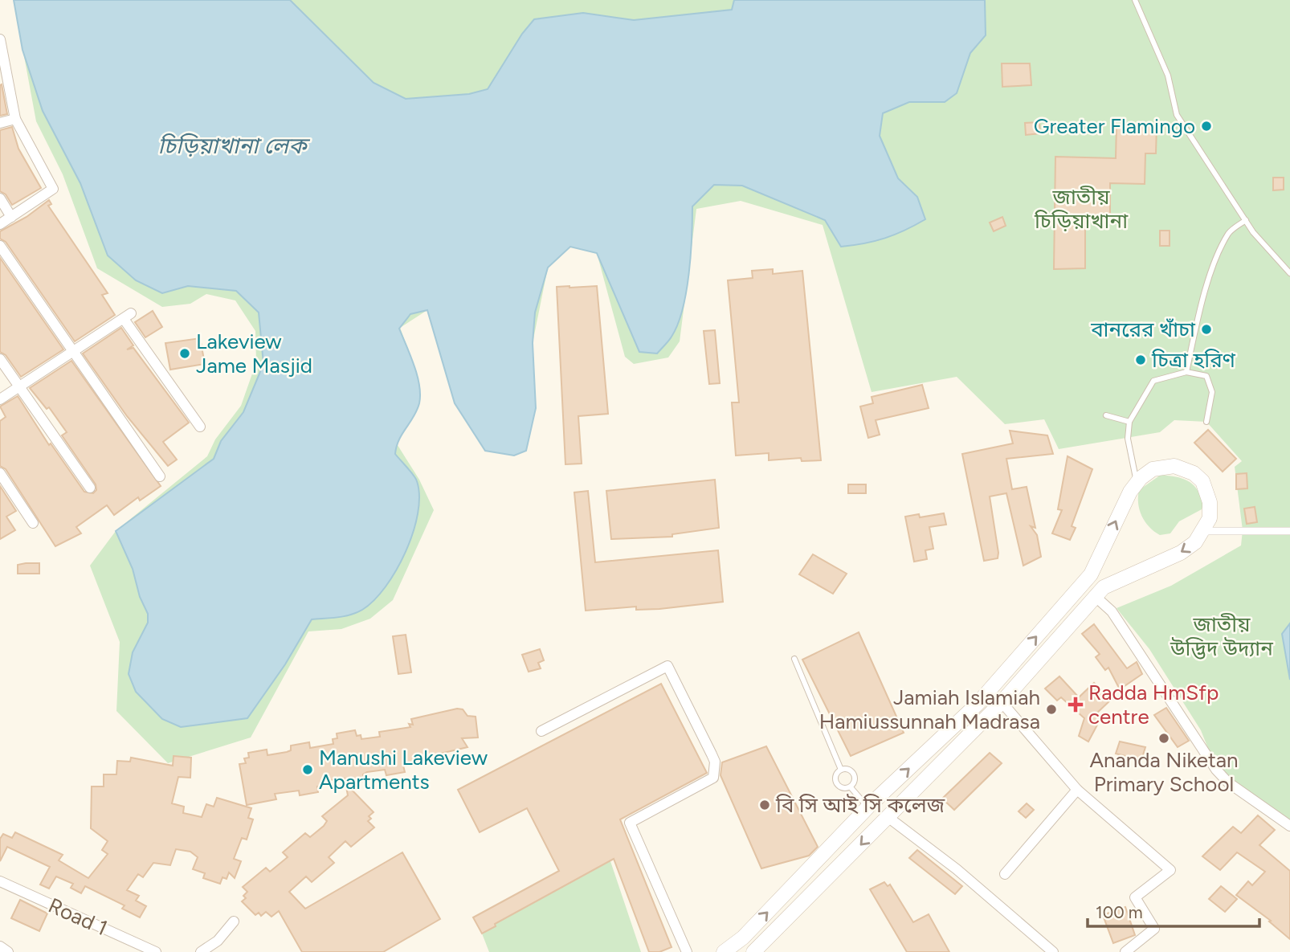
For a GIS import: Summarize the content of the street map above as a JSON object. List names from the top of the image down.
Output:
{
  "streets": {
    "street": ["Road 1"]
  },
  "water": ["চিড়িয়াখানা লেক"],
  "parks": ["জাতীয় চিড়িয়াখানা", "জাতীয় উদ্ভিদ উদ্যান"],
  "places": {
    "other": [
      "Greater Flamingo",
      "বানরের খাঁচা",
      "Lakeview Jame Masjid",
      "চিত্রা হরিণ",
      "Jamiah Islamiah Hamiussunnah Madrasa",
      "Ananda Niketan Primary School",
      "Manushi Lakeview Apartments",
      "বি সি আই সি কলেজ"
    ],
    "health": ["Radda HmSfp centre"]
  },
  "scale_bar": "100 m"
}
